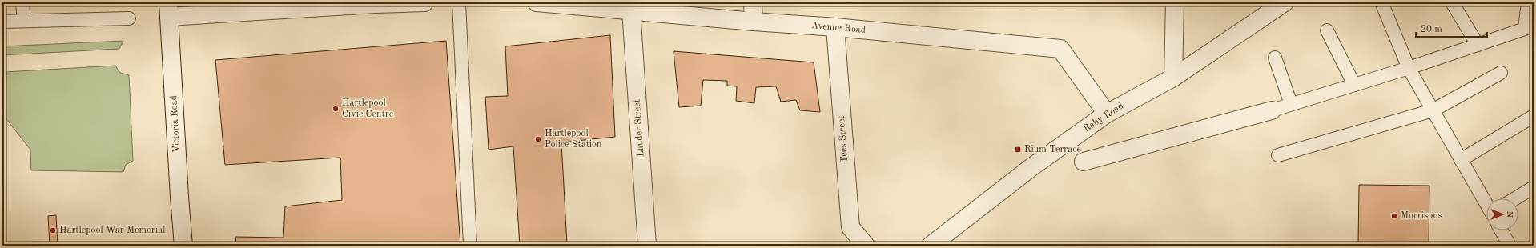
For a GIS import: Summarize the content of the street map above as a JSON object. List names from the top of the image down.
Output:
{
  "streets": {
    "street": [
      "Avenue Road",
      "Raby Road",
      "Victoria Road",
      "Lauder Street",
      "Tees Street"
    ]
  },
  "crossings": [
    ["Avenue Road", "Raby Road"],
    ["Avenue Road", "Lauder Street"],
    ["Avenue Road", "Tees Street"]
  ],
  "places": {
    "other": [
      "Hartlepool Civic Centre",
      "Hartlepool Police Station",
      "Morrisons",
      "Hartlepool War Memorial"
    ],
    "transit": ["Rium Terrace"]
  },
  "scale_bar": "20 m",
  "north": "right"
}
